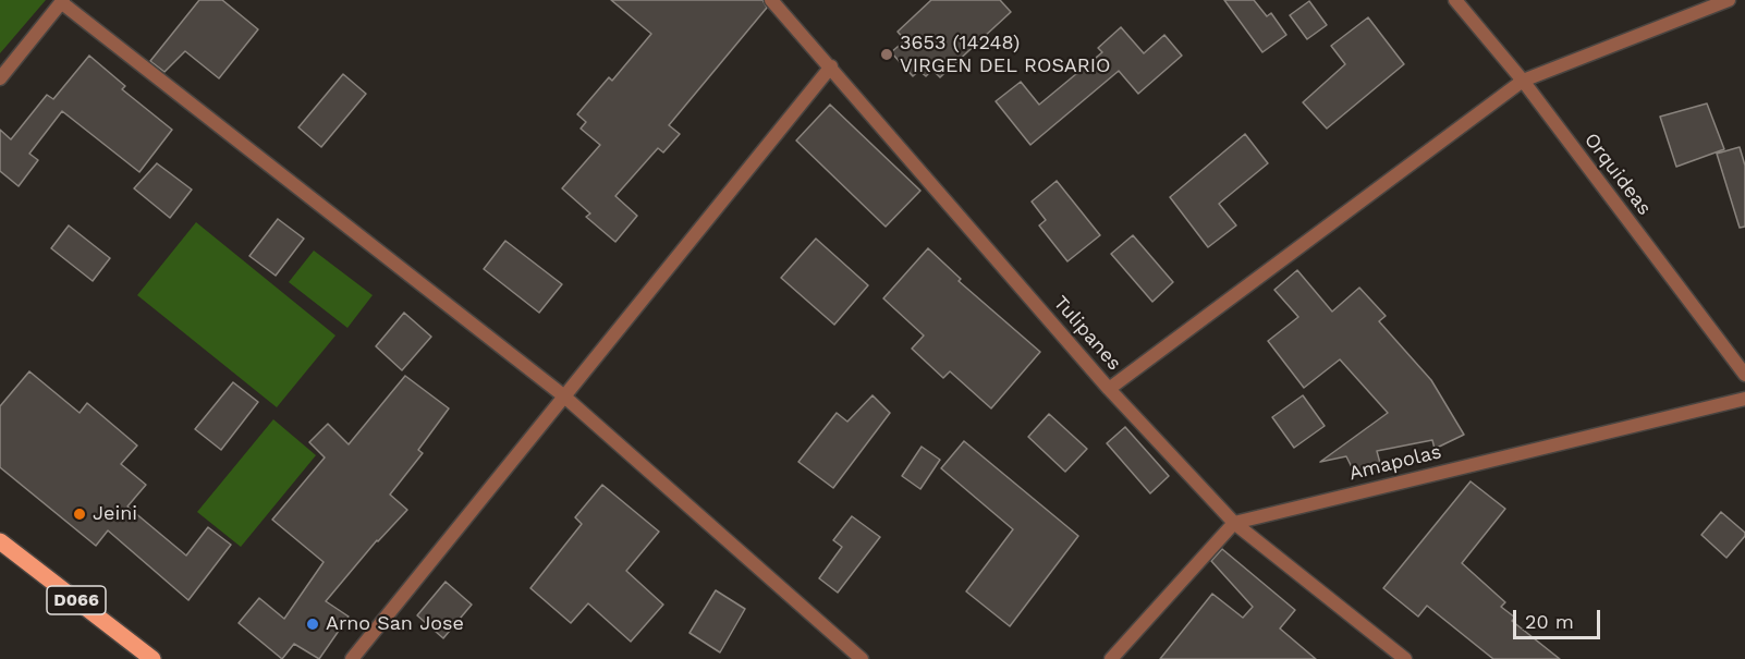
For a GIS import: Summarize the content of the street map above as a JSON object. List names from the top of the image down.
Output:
{
  "streets": {
    "main road": ["D066"],
    "street": ["Orquideas", "Tulipanes", "Amapolas"]
  },
  "crossings": [
    ["Tulipanes", "Amapolas"]
  ],
  "places": ["3653 (14248) VIRGEN DEL ROSARIO", "Jeini", "Arno San Jose"],
  "scale_bar": "20 m"
}
